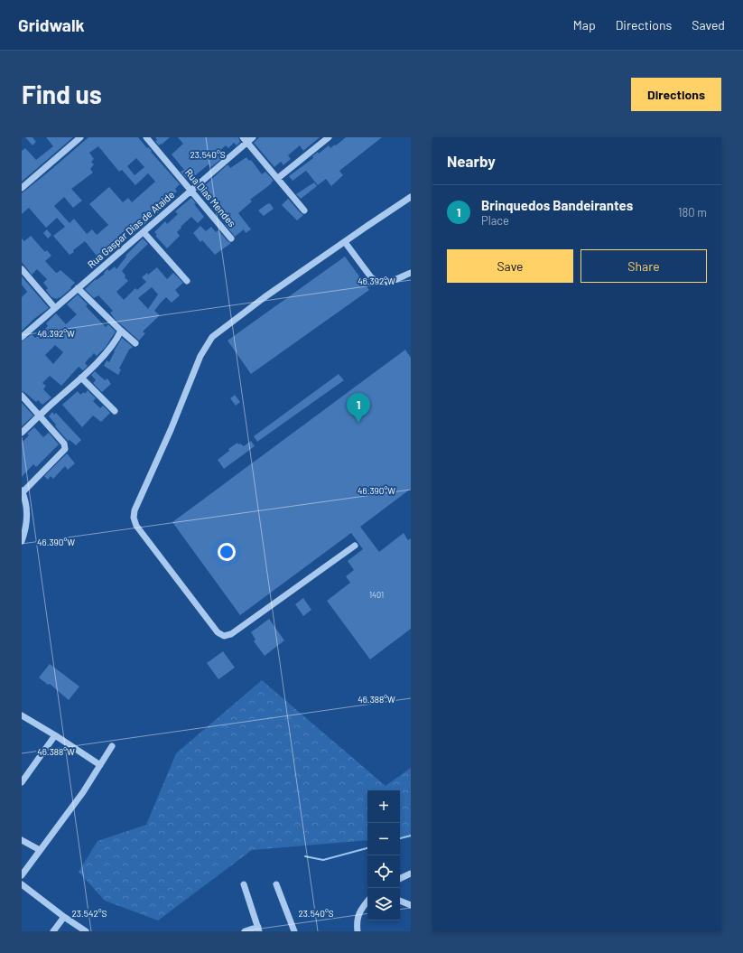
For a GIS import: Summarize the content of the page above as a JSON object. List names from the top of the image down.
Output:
{
  "streets": {
    "street": ["Rua Dias Mendes", "Rua Gaspar Dias de Ataíde"]
  },
  "crossings": [
    ["Rua Dias Mendes", "Rua Gaspar Dias de Ataíde"]
  ],
  "house_numbers": ["1401"],
  "page": {
    "header": "Gridwalk",
    "nav": ["Map", "Directions", "Saved"],
    "buttons": [
      "Directions",
      ["Save", "Share"]
    ],
    "title": "Find us",
    "heading": "Nearby",
    "list": [
      {
        "mark": "1",
        "name": "Brinquedos Bandeirantes",
        "note": "Place",
        "value": "180 m"
      }
    ],
    "pins": "1",
    "map_buttons": ["+", "−"]
  },
  "coordinates": [
    "23.540°S",
    "46.392°W",
    "46.390°W",
    "46.388°W",
    "23.542°S"
  ]
}
